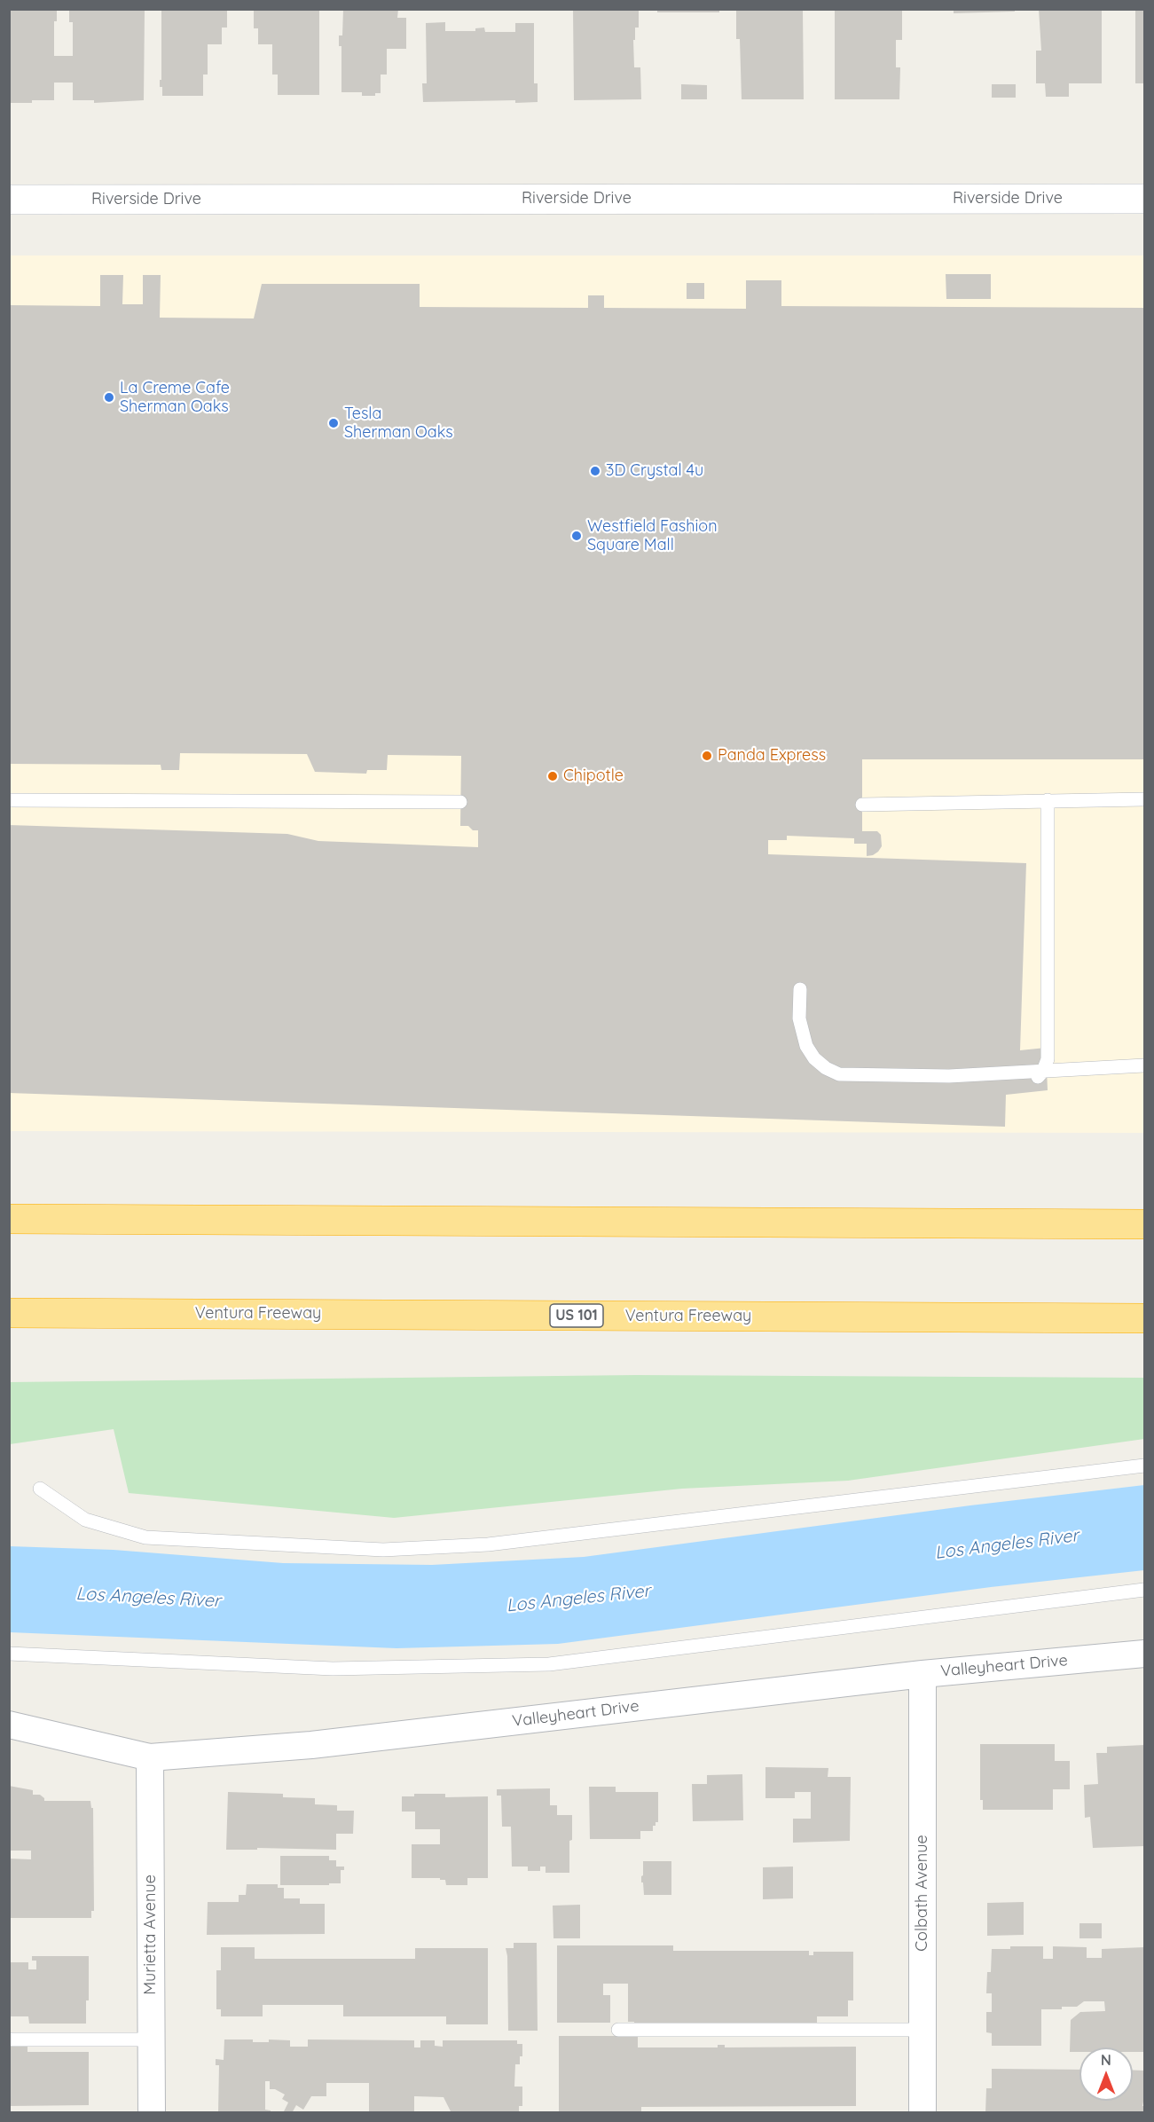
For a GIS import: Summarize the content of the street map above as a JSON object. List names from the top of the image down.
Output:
{
  "streets": {
    "highway": ["Ventura Freeway", "US 101"],
    "main road": ["Riverside Drive"],
    "street": ["Valleyheart Drive", "Colbath Avenue", "Murietta Avenue"]
  },
  "crossings": [
    ["Valleyheart Drive", "Colbath Avenue"],
    ["Valleyheart Drive", "Murietta Avenue"]
  ],
  "water": ["Los Angeles River"],
  "places": [
    "La Creme Cafe Sherman Oaks",
    "Tesla Sherman Oaks",
    "3D Crystal 4u",
    "Westfield Fashion Square Mall",
    "Panda Express",
    "Chipotle"
  ],
  "north": "top"
}
